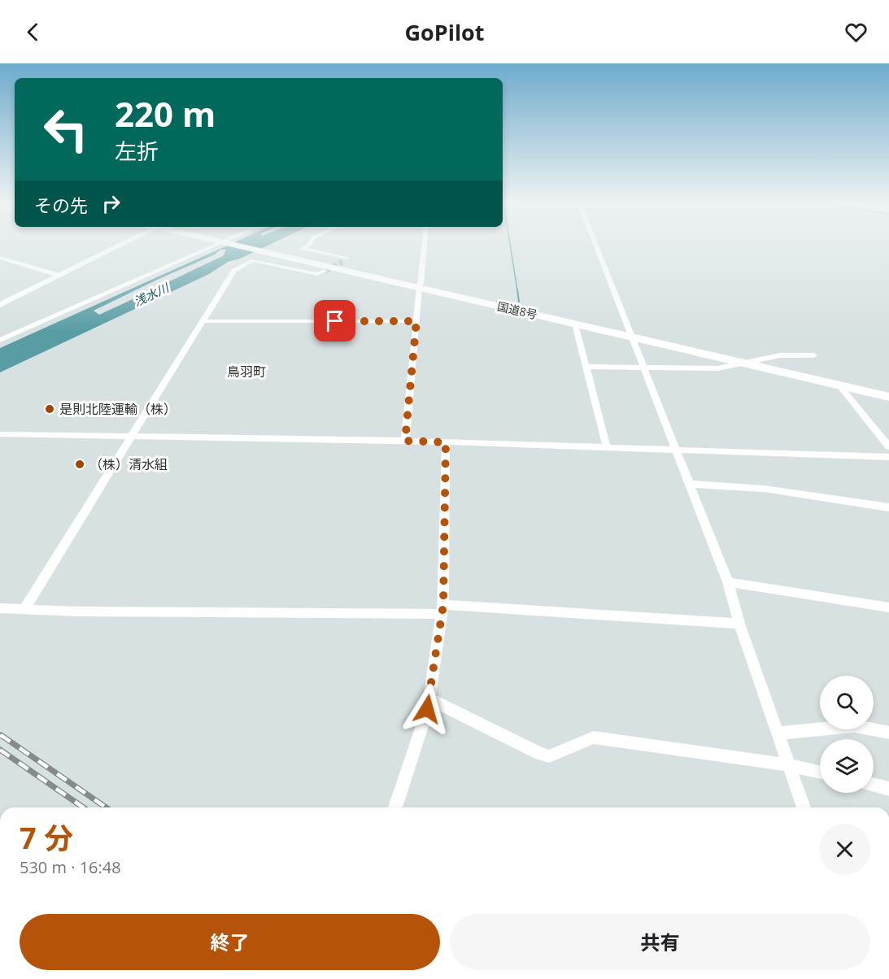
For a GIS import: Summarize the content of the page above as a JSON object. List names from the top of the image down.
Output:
{
  "streets": {
    "highway": ["国道8号"]
  },
  "districts": ["鳥羽町"],
  "water": ["浅水川"],
  "places": ["是則北陸運輸（株）", "（株）清水組"],
  "page": {
    "header": "GoPilot",
    "turn": ["220 m", "左折"],
    "then": "その先",
    "heading": ["7 分", "530 m · 16:48"],
    "buttons": ["終了", "共有"]
  }
}
